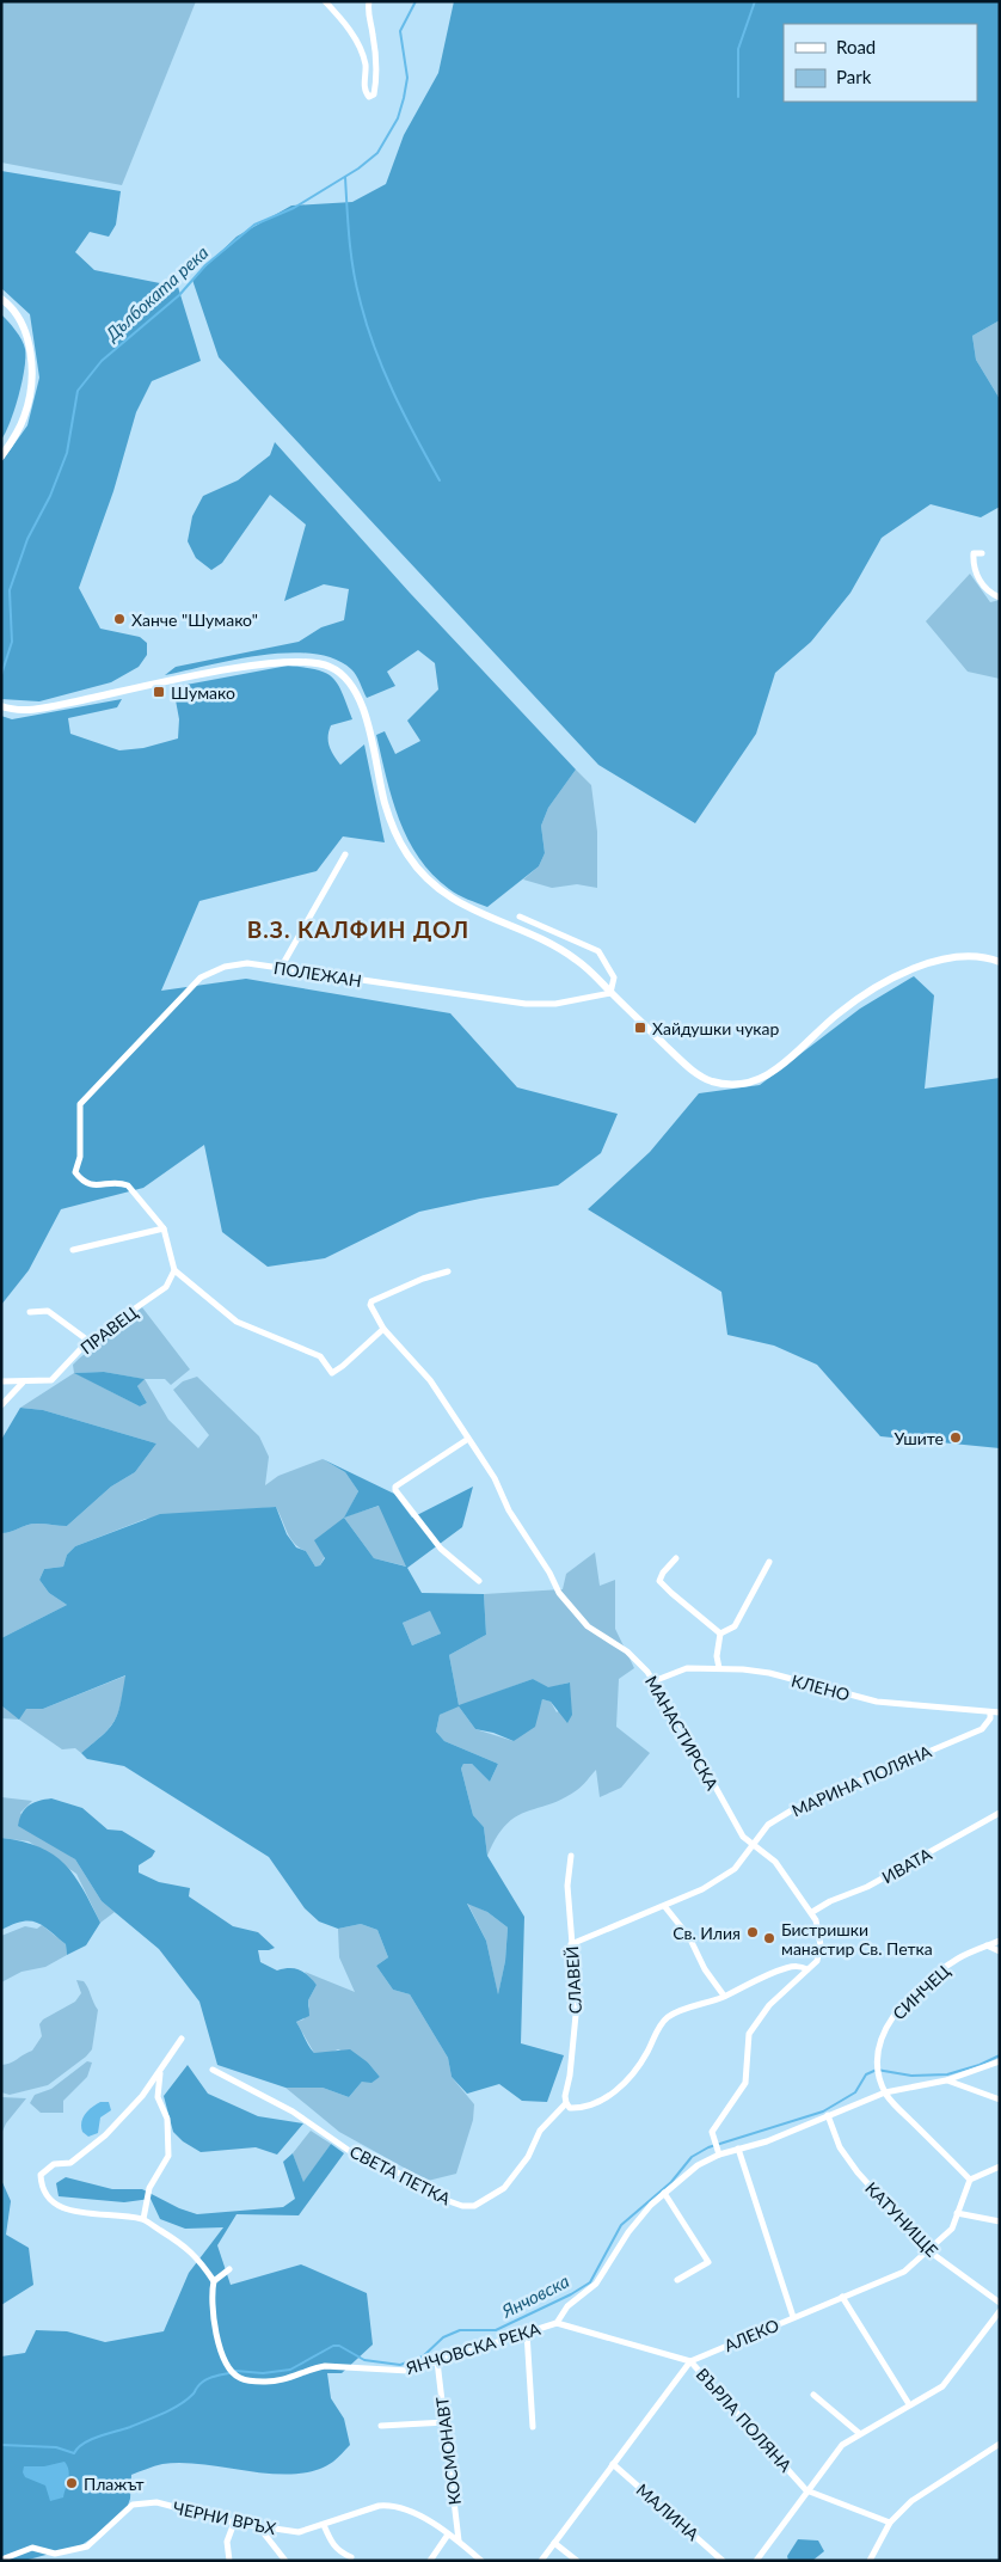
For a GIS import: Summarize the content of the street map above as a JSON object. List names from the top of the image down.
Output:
{
  "streets": {
    "street": [
      "ПОЛЕЖАН",
      "ПРАВЕЦ",
      "КЛЕНО",
      "МАНАСТИРСКА",
      "МАРИНА ПОЛЯНА",
      "ИВАТА",
      "СЛАВЕЙ",
      "СИНЧЕЦ",
      "СВЕТА ПЕТКА",
      "КАТУНИЩЕ",
      "АЛЕКО",
      "ЯНЧОВСКА РЕКА",
      "ВЪРЛА ПОЛЯНА",
      "КОСМОНАВТ",
      "МАЛИНА",
      "ЧЕРНИ ВРЪХ"
    ]
  },
  "crossings": [
    ["КЛЕНО", "МАНАСТИРСКА"],
    ["КЛЕНО", "МАРИНА ПОЛЯНА"],
    ["МАНАСТИРСКА", "МАРИНА ПОЛЯНА"],
    ["МАНАСТИРСКА", "ИВАТА"],
    ["МАНАСТИРСКА", "ЯНЧОВСКА РЕКА"],
    ["МАРИНА ПОЛЯНА", "СЛАВЕЙ"],
    ["СЛАВЕЙ", "СВЕТА ПЕТКА"],
    ["СИНЧЕЦ", "АЛЕКО"],
    ["СИНЧЕЦ", "ЯНЧОВСКА РЕКА"],
    ["КАТУНИЩЕ", "АЛЕКО"],
    ["КАТУНИЩЕ", "ЯНЧОВСКА РЕКА"],
    ["АЛЕКО", "ВЪРЛА ПОЛЯНА"],
    ["АЛЕКО", "МАЛИНА"],
    ["ЯНЧОВСКА РЕКА", "ВЪРЛА ПОЛЯНА"],
    ["ЯНЧОВСКА РЕКА", "КОСМОНАВТ"],
    ["КОСМОНАВТ", "ЧЕРНИ ВРЪХ"]
  ],
  "districts": ["В.З. КАЛФИН ДОЛ"],
  "water": ["Дълбоката река", "Янчовска"],
  "places": {
    "other": [
      "Ханче \"Шумако\"",
      "Ушите",
      "Св. Илия",
      "Бистришки манастир Св. Петка",
      "Плажът"
    ],
    "transit": ["Шумако", "Хайдушки чукар"]
  },
  "legend": ["Road", "Park"]
}
